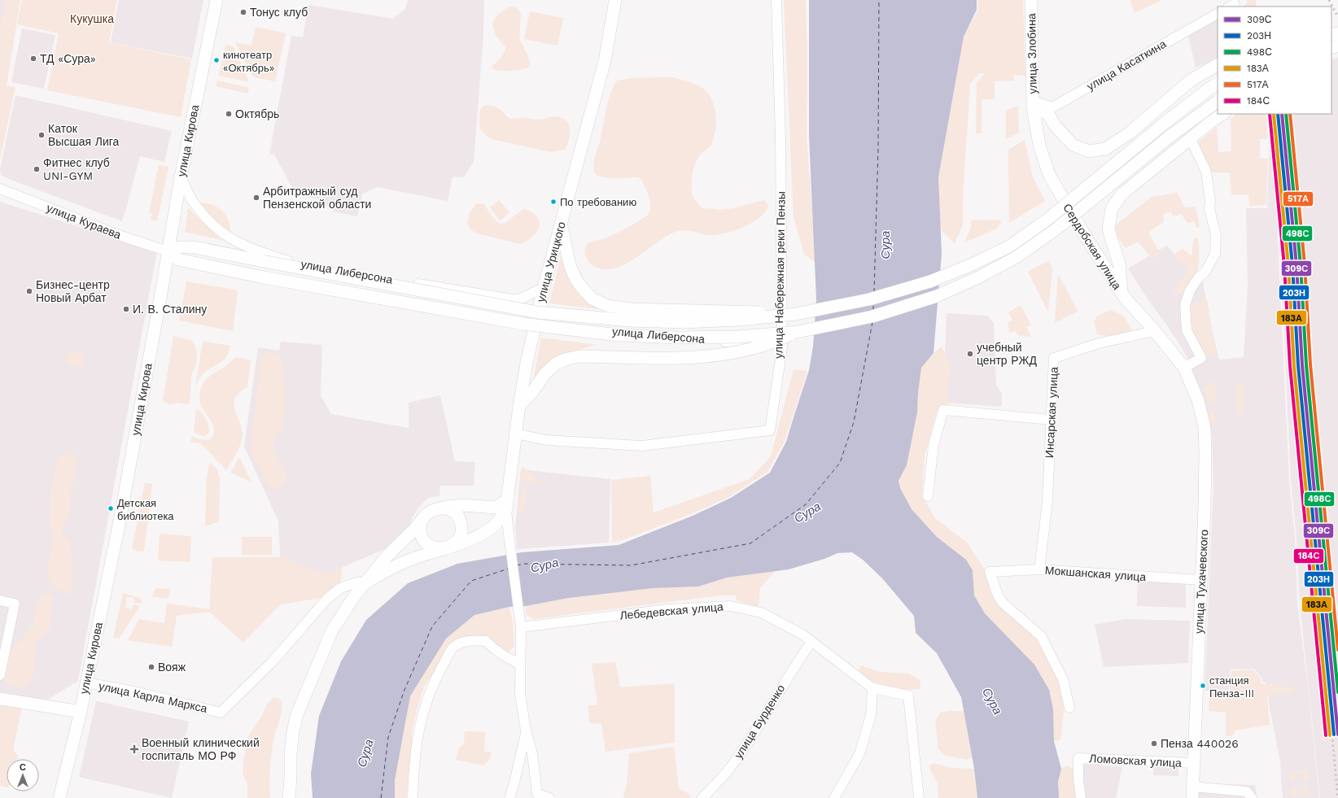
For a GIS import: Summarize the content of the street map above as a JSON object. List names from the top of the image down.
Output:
{
  "streets": {
    "main road": [
      "улица Злобина",
      "улица Кирова",
      "Сердобская улица",
      "улица Урицкого",
      "улица Тухачевского"
    ],
    "street": [
      "улица Касаткина",
      "улица Кураева",
      "улица Либерсона",
      "улица Набережная реки Пензы",
      "Инсарская улица",
      "Мокшанская улица",
      "Лебедевская улица",
      "улица Карла Маркса",
      "улица Бурденко",
      "Ломовская улица"
    ]
  },
  "crossings": [
    ["улица Злобина", "улица Касаткина"],
    ["улица Злобина", "Сердобская улица"],
    ["улица Касаткина", "Сердобская улица"],
    ["улица Кирова", "улица Кураева"],
    ["улица Кирова", "улица Либерсона"],
    ["улица Кирова", "улица Карла Маркса"],
    ["Сердобская улица", "Инсарская улица"],
    ["Сердобская улица", "улица Тухачевского"],
    ["улица Урицкого", "улица Либерсона"],
    ["улица Урицкого", "улица Набережная реки Пензы"],
    ["улица Либерсона", "улица Набережная реки Пензы"],
    ["Инсарская улица", "Мокшанская улица"],
    ["Мокшанская улица", "улица Тухачевского"],
    ["улица Тухачевского", "Ломовская улица"],
    ["Лебедевская улица", "улица Бурденко"]
  ],
  "water": ["Сура"],
  "parks": ["Кукушка"],
  "places": {
    "other": [
      "Тонус клуб",
      "ТД «Сура»",
      "кинотеатр «Октябрь»",
      "Октябрь",
      "Каток Высшая Лига",
      "Фитнес клуб UNI-GYM",
      "Арбитражный суд Пензенской области",
      "По требованию",
      "Бизнес-центр Новый Арбат",
      "И. В. Сталину",
      "учебный центр РЖД",
      "Детская библиотека",
      "Вояж",
      "станция Пенза-III",
      "Пенза 440026"
    ],
    "health": ["Военный клинический госпиталь МО РФ"]
  },
  "lines": [
    "transit line 309С",
    "transit line 203Н",
    "transit line 498С",
    "transit line 183А",
    "transit line 517А",
    "transit line 184С"
  ],
  "legend": [
    "309С",
    "203Н",
    "498С",
    "183А",
    "517А",
    "184С"
  ],
  "north": "top"
}
